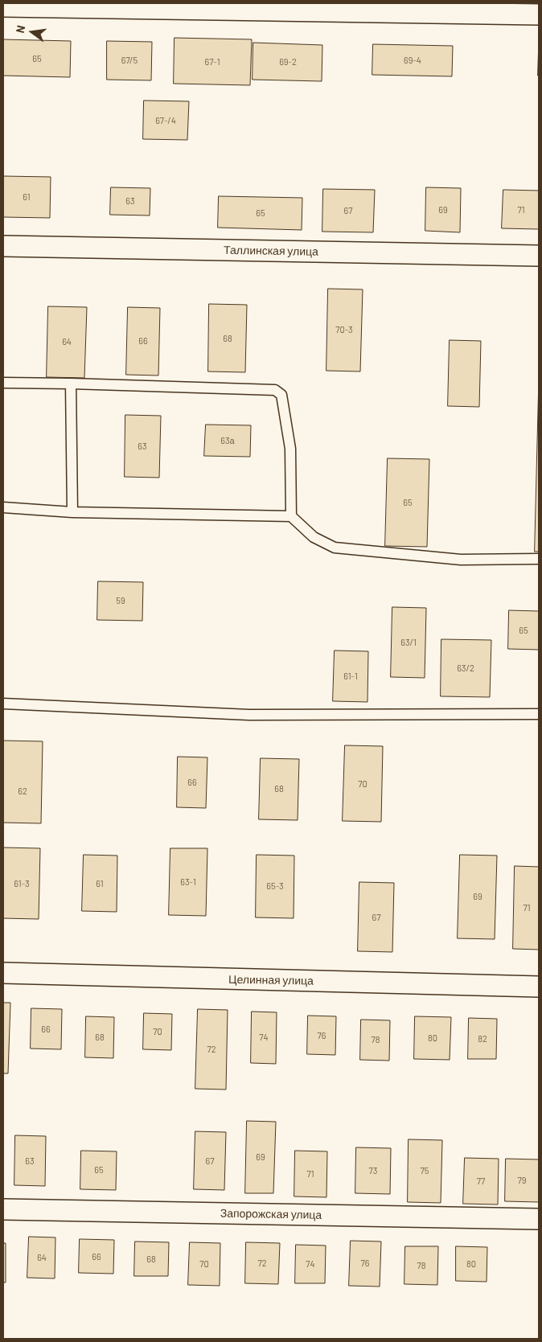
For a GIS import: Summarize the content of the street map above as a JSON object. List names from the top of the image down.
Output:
{
  "streets": {
    "street": ["Таллинская улица", "Целинная улица", "Запорожская улица"]
  },
  "house_numbers": [
    "65",
    "67/5",
    "69-4",
    "67-1",
    "69-2",
    "67-/4",
    "61",
    "63",
    "69",
    "71",
    "67",
    "65",
    "70-3",
    "68",
    "66",
    "64",
    "63а",
    "63",
    "65",
    "59",
    "65",
    "63/1",
    "63/2",
    "61-1",
    "66",
    "70",
    "68",
    "62",
    "63-1",
    "61-3",
    "61",
    "65-3",
    "69",
    "71",
    "67",
    "66",
    "70",
    "76",
    "68",
    "74",
    "80",
    "82",
    "78",
    "72",
    "69",
    "63",
    "67",
    "65",
    "73",
    "75",
    "71",
    "79",
    "77",
    "66",
    "64",
    "68",
    "72",
    "76",
    "70",
    "74",
    "80",
    "78"
  ],
  "north": "left"
}
